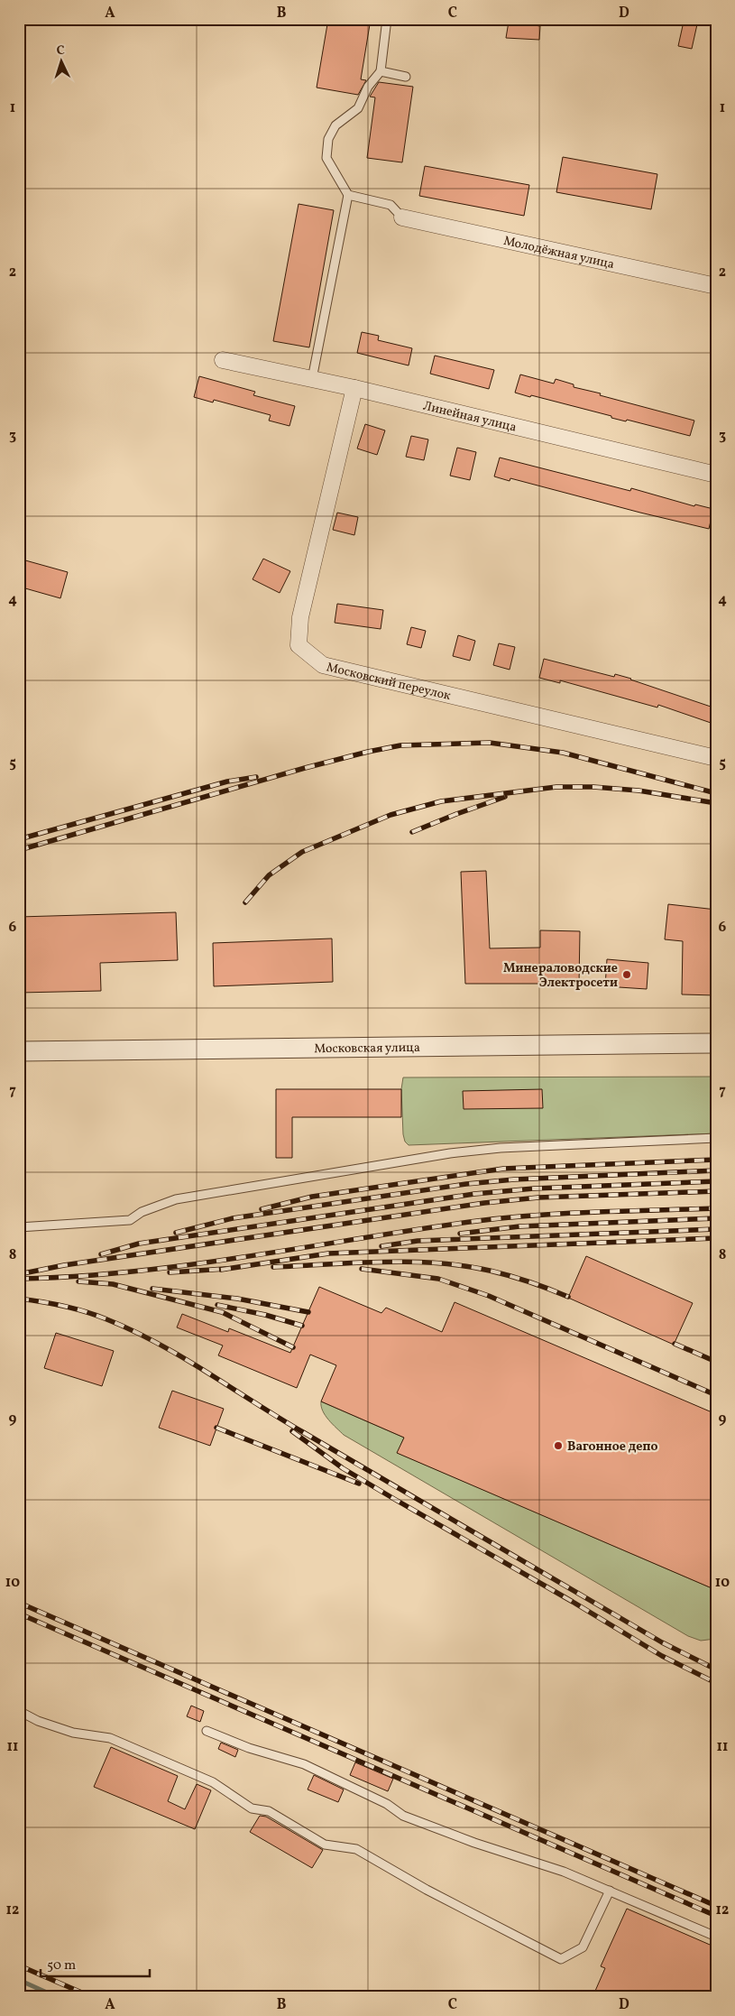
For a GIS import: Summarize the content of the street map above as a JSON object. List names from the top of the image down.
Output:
{
  "streets": {
    "street": [
      "Молодёжная улица",
      "Линейная улица",
      "Московский переулок",
      "Московская улица"
    ]
  },
  "crossings": [
    ["Линейная улица", "Московский переулок"]
  ],
  "places": ["Минераловодские Электросети", "Вагонное депо"],
  "scale_bar": "50 m",
  "north": "top",
  "grid": {
    "columns": [
      "A",
      "B",
      "C",
      "D"
    ],
    "rows": [
      "1",
      "2",
      "3",
      "4",
      "5",
      "6",
      "7",
      "8",
      "9",
      "10",
      "11",
      "12"
    ]
  }
}
